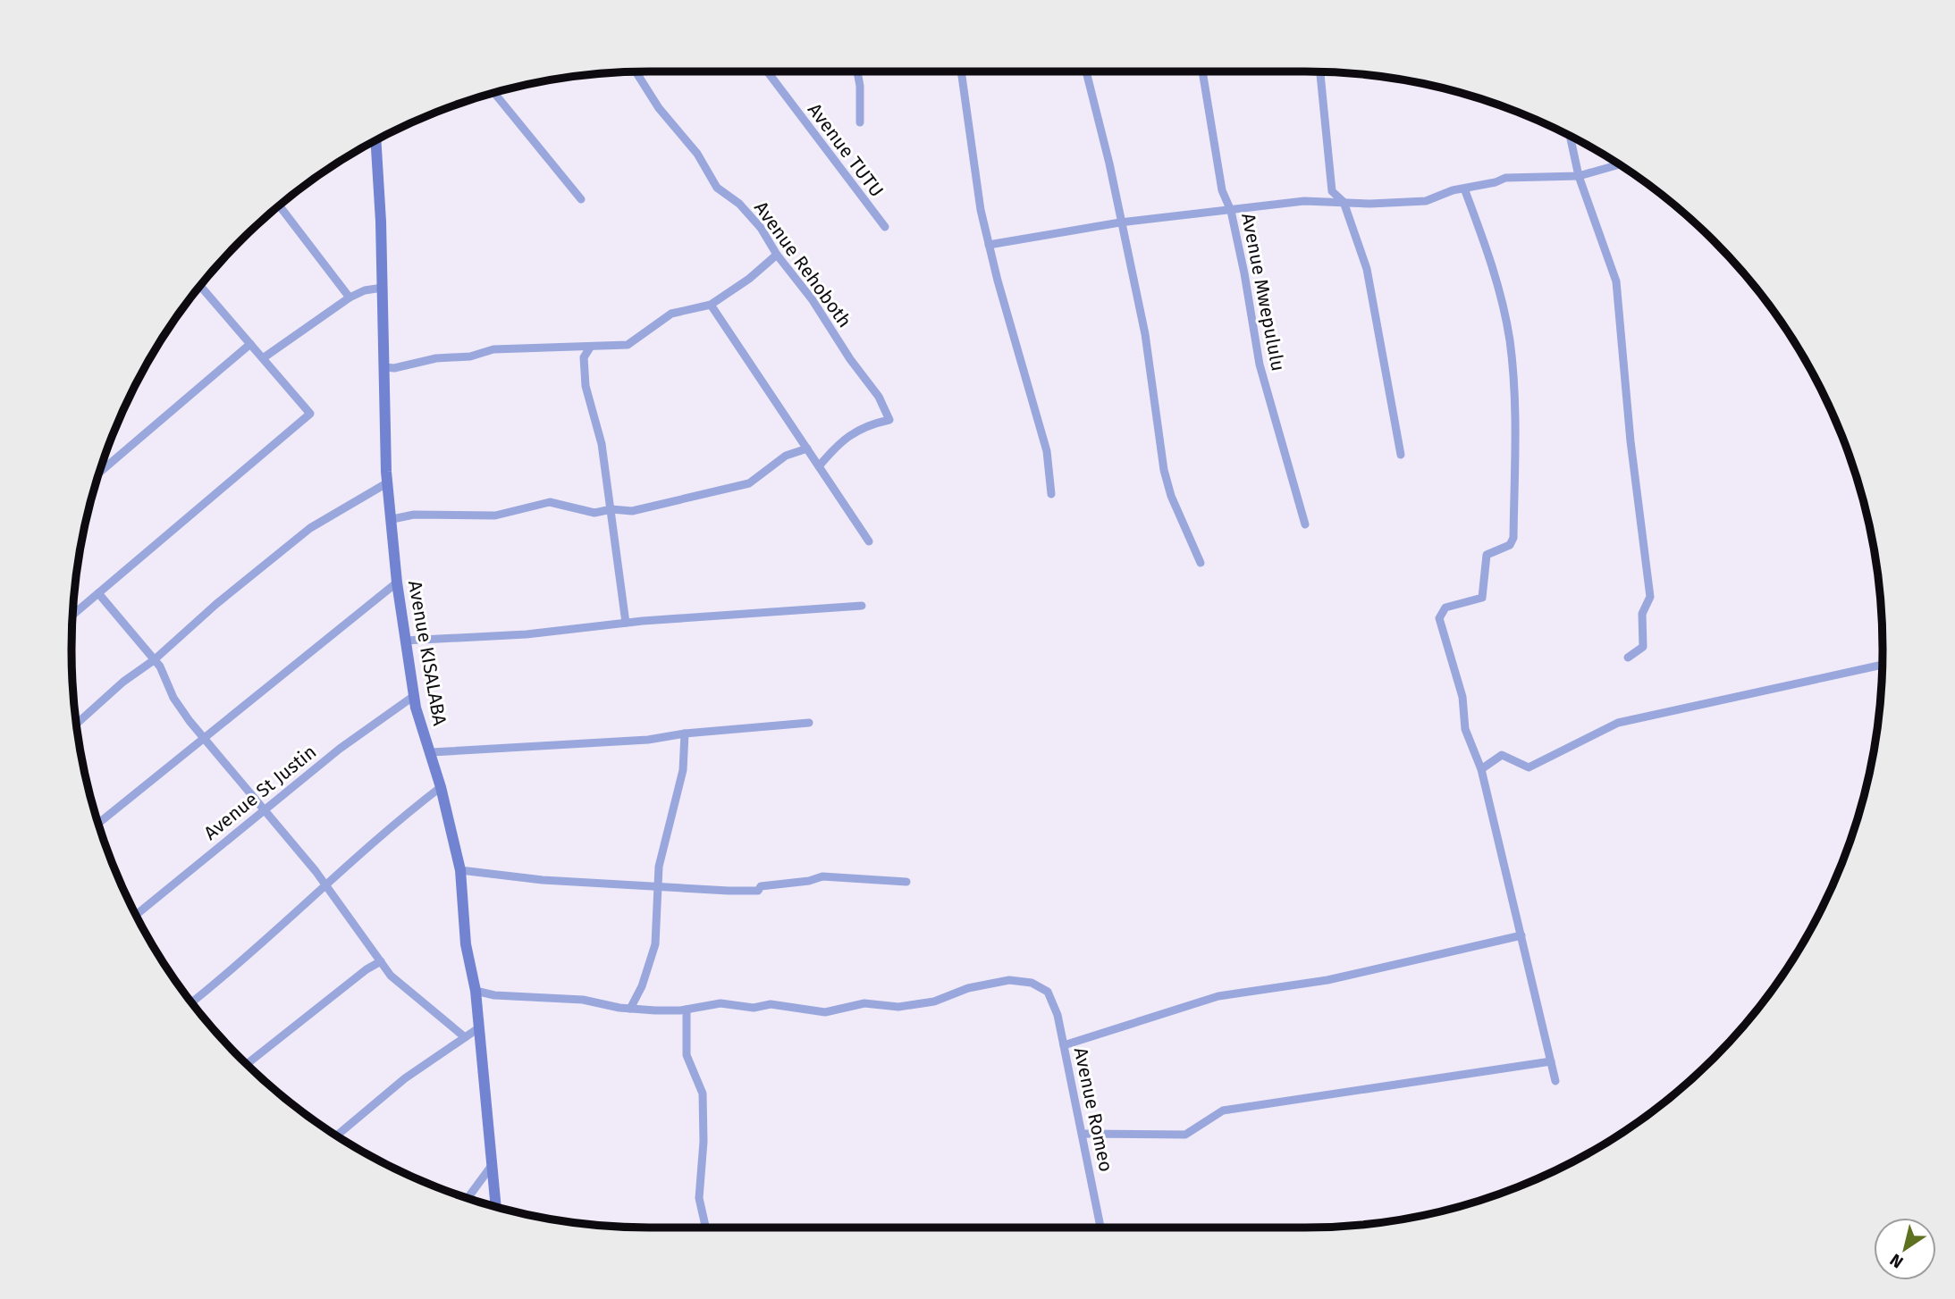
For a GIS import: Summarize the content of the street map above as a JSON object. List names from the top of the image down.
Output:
{
  "streets": {
    "street": [
      "Avenue TUTU",
      "Avenue Rehoboth",
      "Avenue Mwepululu",
      "Avenue KISALABA",
      "Avenue St Justin",
      "Avenue Romeo"
    ]
  },
  "crossings": [
    ["Avenue KISALABA", "Avenue St Justin"]
  ],
  "north": "bottom left"
}
